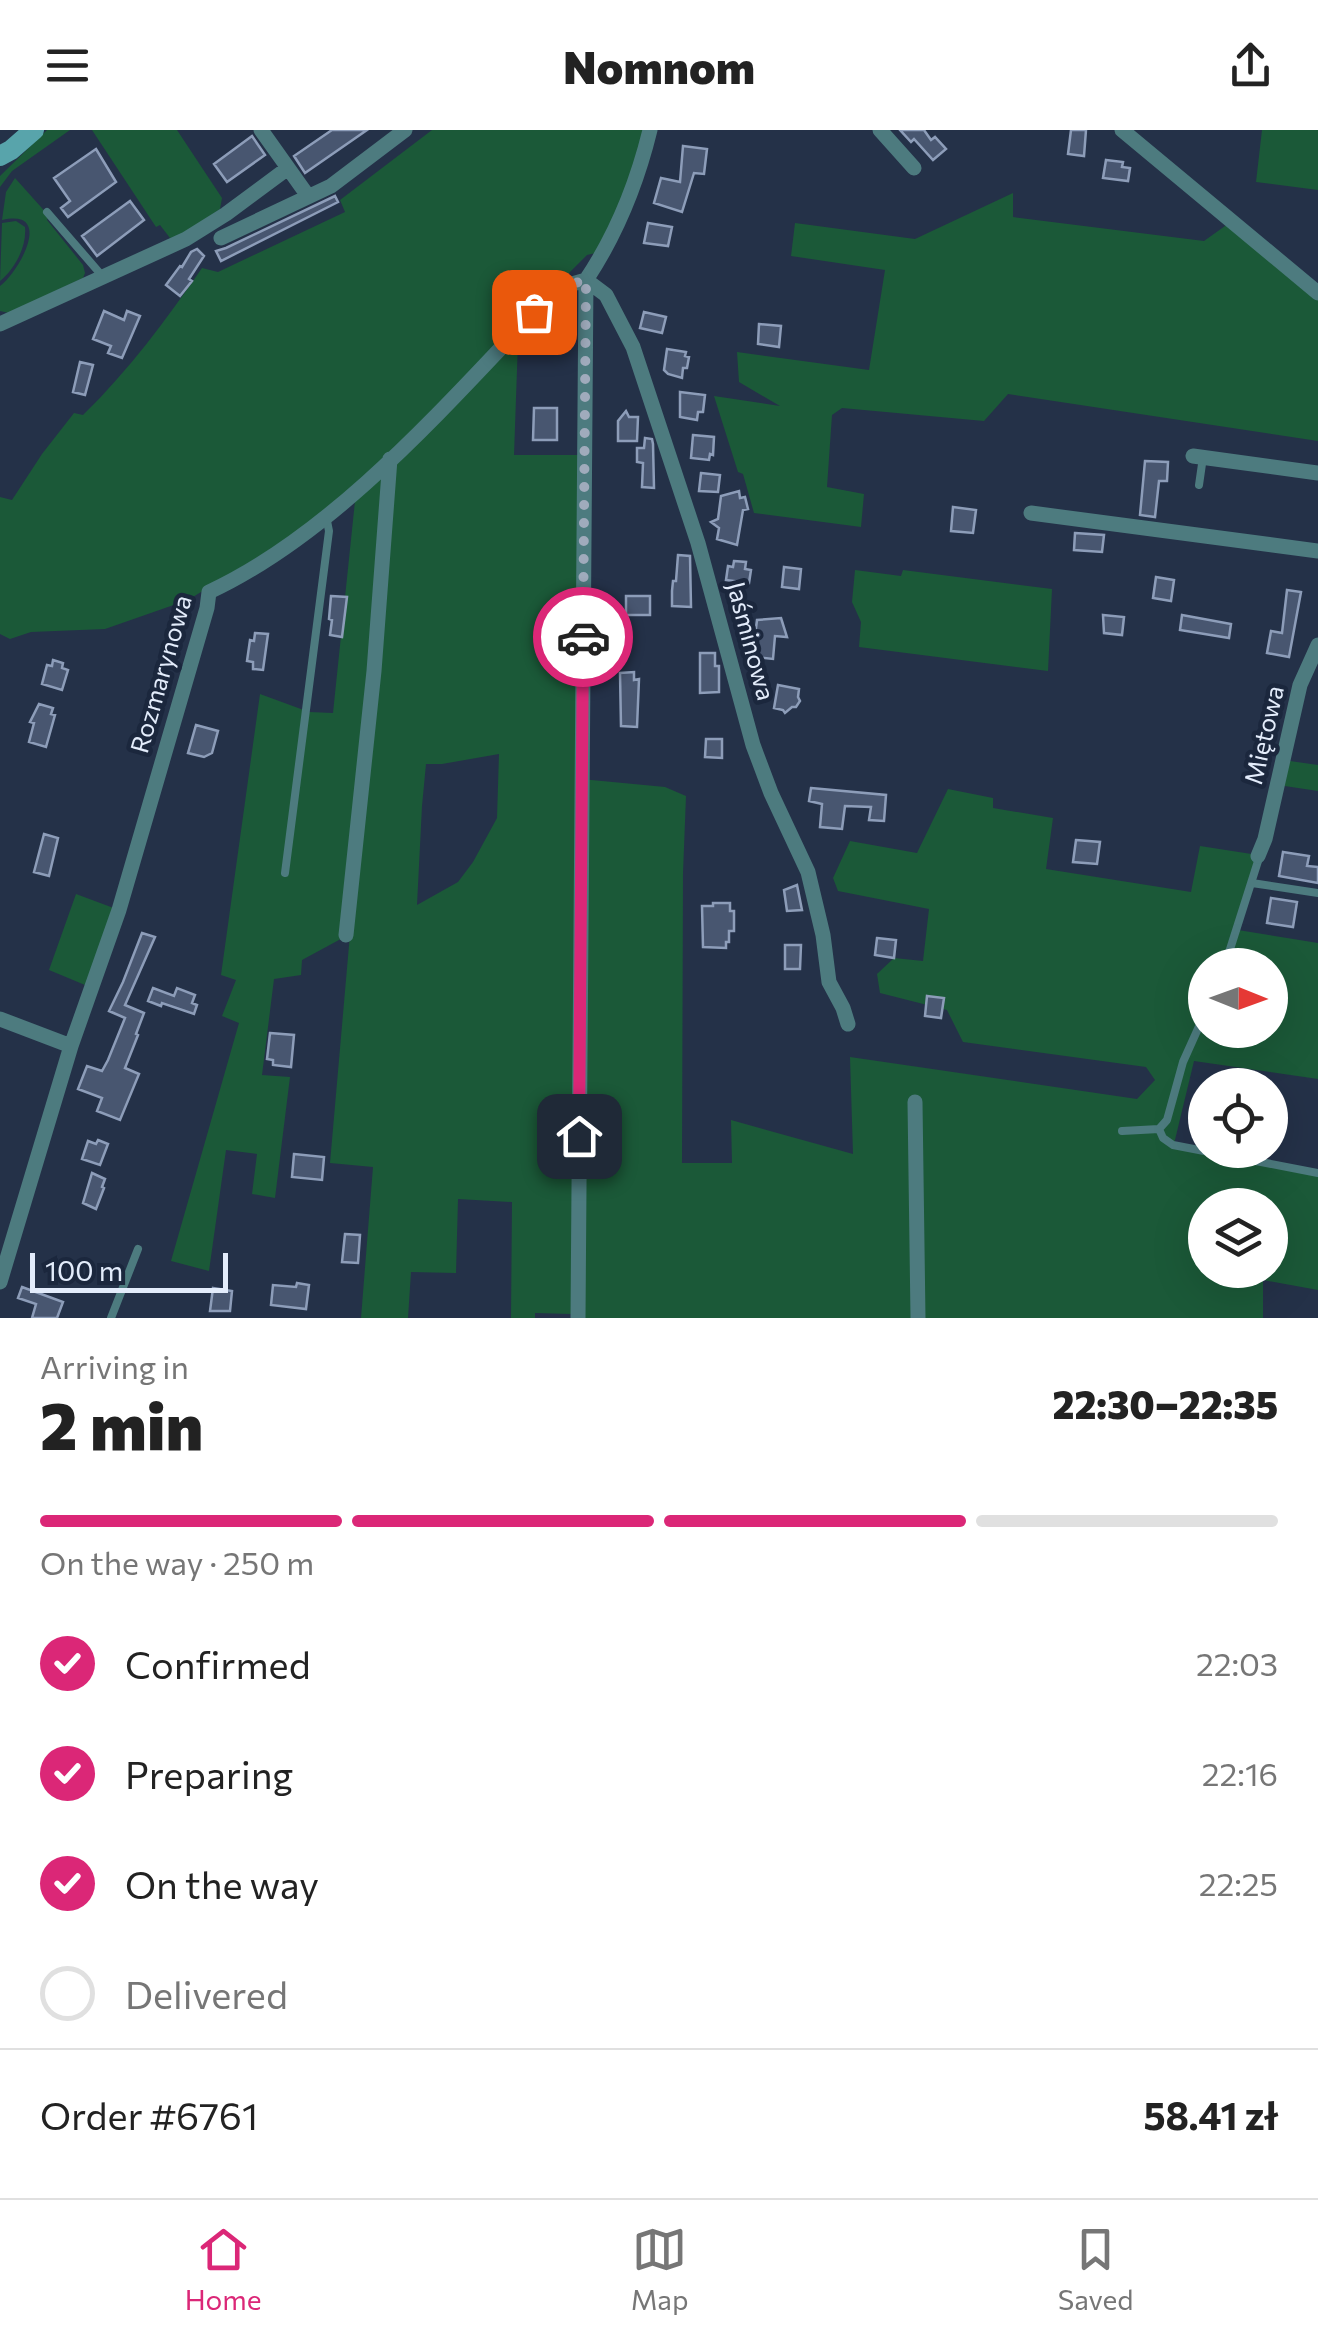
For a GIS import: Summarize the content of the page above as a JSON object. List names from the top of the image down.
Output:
{
  "streets": {
    "street": ["Jaśminowa", "Rozmarynowa", "Miętowa"]
  },
  "crossings": [
    ["Jaśminowa", "Rozmarynowa"]
  ],
  "scale_bar": "100 m",
  "north": "right",
  "page": {
    "header": "Nomnom",
    "scale": "100 m",
    "heading": ["2 min", "Arriving in", "22:30–22:35"],
    "panel": ["Order #6761", "58.41 zł"],
    "bar": "On the way · 250 m",
    "list": [
      ["Confirmed", "22:03"],
      ["Preparing", "22:16"],
      ["On the way", "22:25"],
      "Delivered"
    ],
    "tabs": ["Home", "Map", "Saved"]
  }
}
